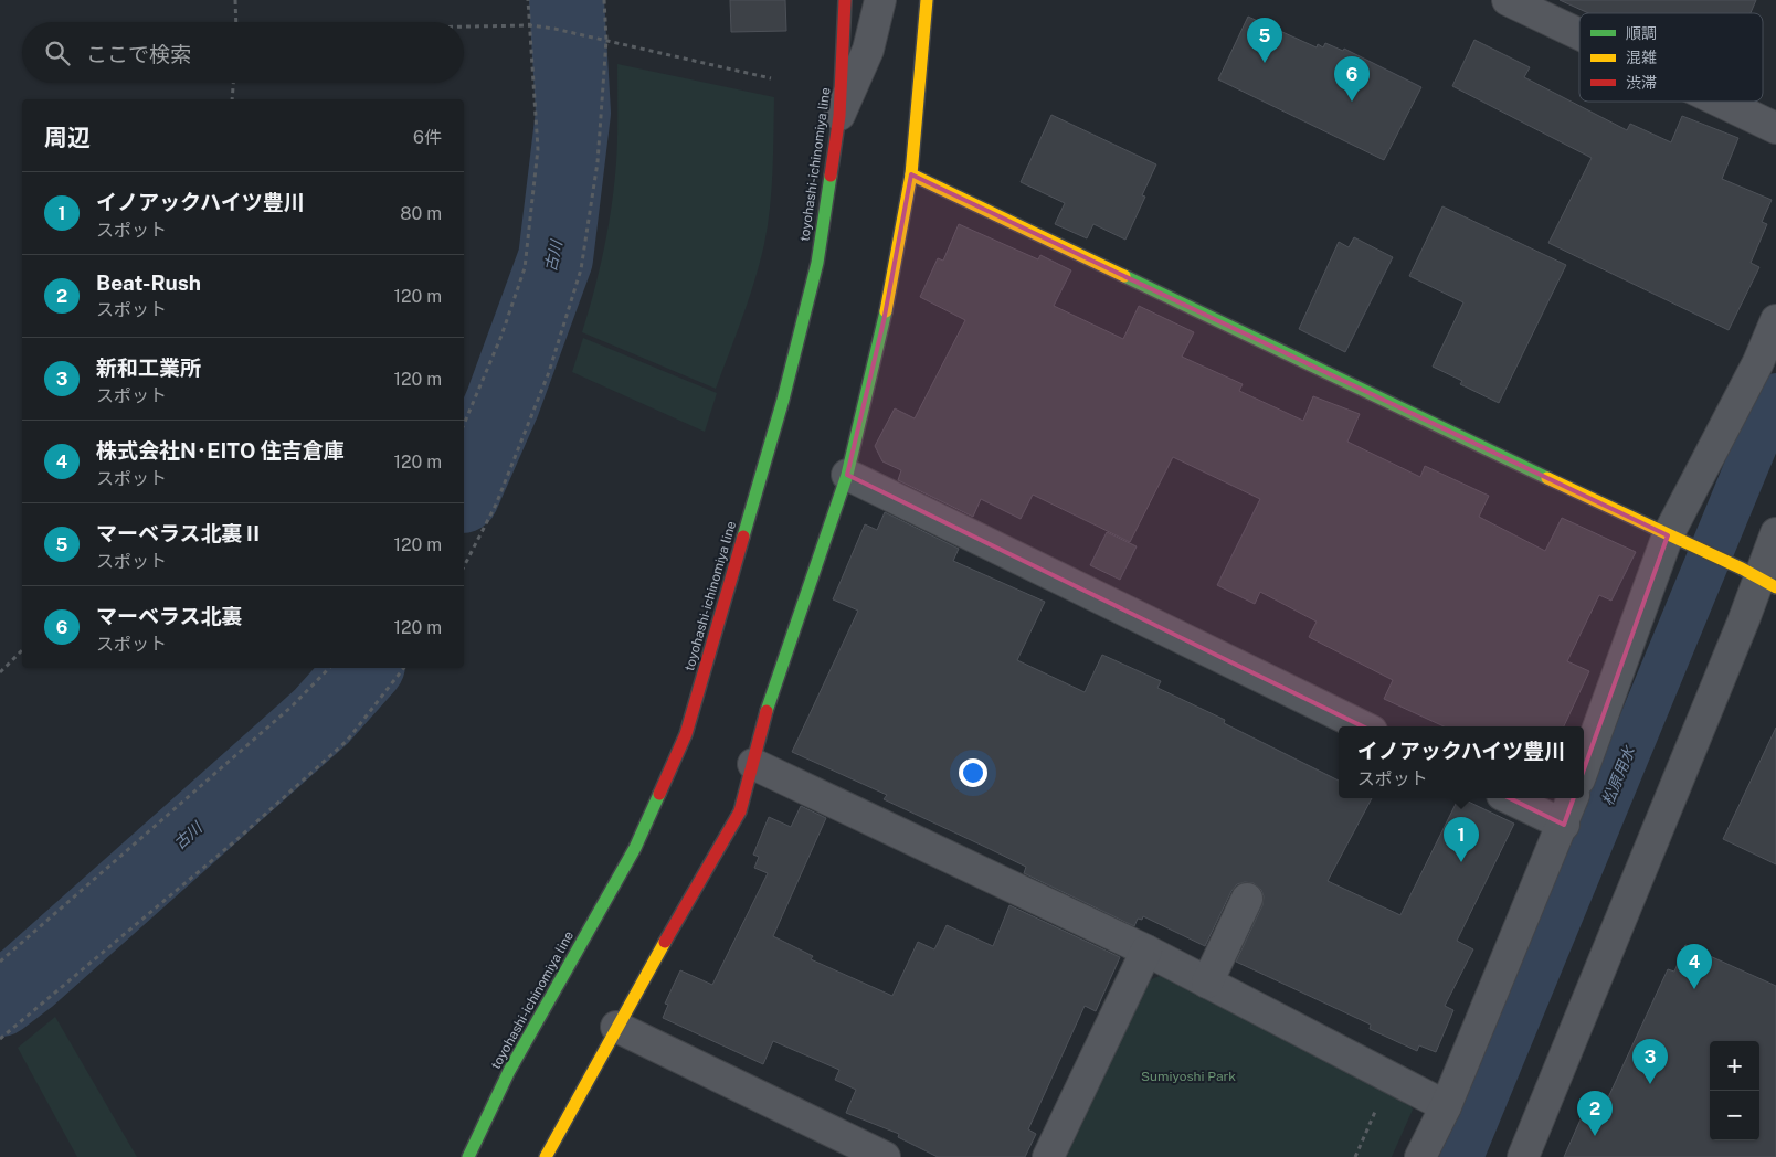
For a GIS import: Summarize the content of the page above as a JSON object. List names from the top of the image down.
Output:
{
  "streets": {
    "street": ["toyohashi-ichinomiya line"]
  },
  "water": ["古川", "松原用水"],
  "parks": ["Sumiyoshi Park"],
  "legend": ["順調", "混雑", "渋滞"],
  "page": {
    "pins": [
      "5",
      "6",
      "1",
      "4",
      "3",
      "2"
    ],
    "search": "ここで検索",
    "heading": ["周辺", "6件"],
    "list": [
      {
        "mark": "1",
        "name": "イノアックハイツ豊川",
        "note": "スポット",
        "value": "80 m"
      },
      {
        "mark": "2",
        "name": "Beat-Rush",
        "note": "スポット",
        "value": "120 m"
      },
      {
        "mark": "3",
        "name": "新和工業所",
        "note": "スポット",
        "value": "120 m"
      },
      {
        "mark": "4",
        "name": "株式会社N･EITO 住吉倉庫",
        "note": "スポット",
        "value": "120 m"
      },
      {
        "mark": "5",
        "name": "マーベラス北裏Ⅱ",
        "note": "スポット",
        "value": "120 m"
      },
      {
        "mark": "6",
        "name": "マーベラス北裏",
        "note": "スポット",
        "value": "120 m"
      }
    ],
    "popup": ["イノアックハイツ豊川", "スポット"],
    "map_buttons": ["+", "−"]
  }
}
